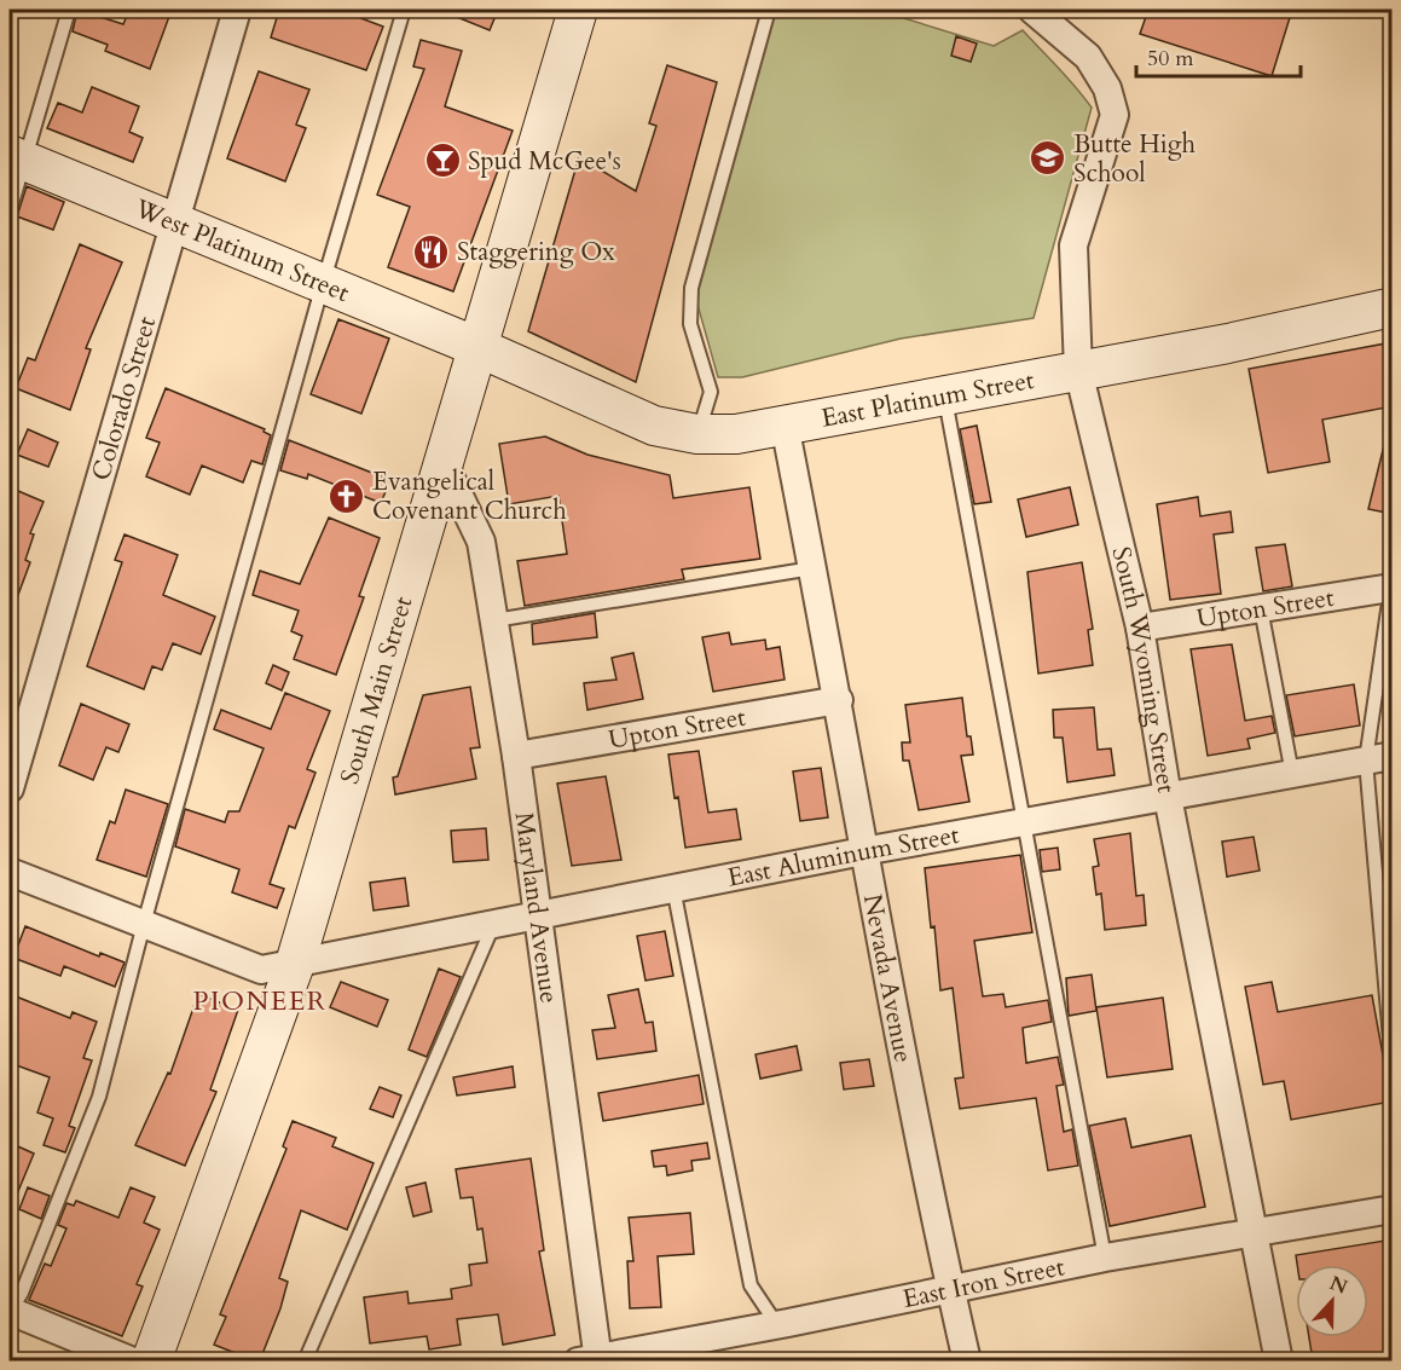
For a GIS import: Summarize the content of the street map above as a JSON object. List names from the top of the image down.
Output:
{
  "streets": {
    "street": [
      "West Platinum Street",
      "East Platinum Street",
      "Colorado Street",
      "Upton Street",
      "South Wyoming Street",
      "South Main Street",
      "East Aluminum Street",
      "Maryland Avenue",
      "Nevada Avenue",
      "East Iron Street"
    ]
  },
  "crossings": [
    ["West Platinum Street", "East Platinum Street"],
    ["West Platinum Street", "Colorado Street"],
    ["West Platinum Street", "South Main Street"],
    ["East Platinum Street", "South Wyoming Street"],
    ["East Platinum Street", "South Main Street"],
    ["East Platinum Street", "Nevada Avenue"],
    ["Upton Street", "South Wyoming Street"],
    ["Upton Street", "Maryland Avenue"],
    ["Upton Street", "Nevada Avenue"],
    ["South Wyoming Street", "East Aluminum Street"],
    ["South Wyoming Street", "East Iron Street"],
    ["South Main Street", "East Aluminum Street"],
    ["South Main Street", "Maryland Avenue"],
    ["East Aluminum Street", "Maryland Avenue"],
    ["East Aluminum Street", "Nevada Avenue"],
    ["Maryland Avenue", "East Iron Street"],
    ["Nevada Avenue", "East Iron Street"]
  ],
  "districts": ["PIONEER"],
  "places": {
    "school or university": ["Butte High School"],
    "bar": ["Spud McGee's"],
    "restaurant": ["Staggering Ox"],
    "church": ["Evangelical Covenant Church"]
  },
  "scale_bar": "50 m",
  "north": "top"
}
